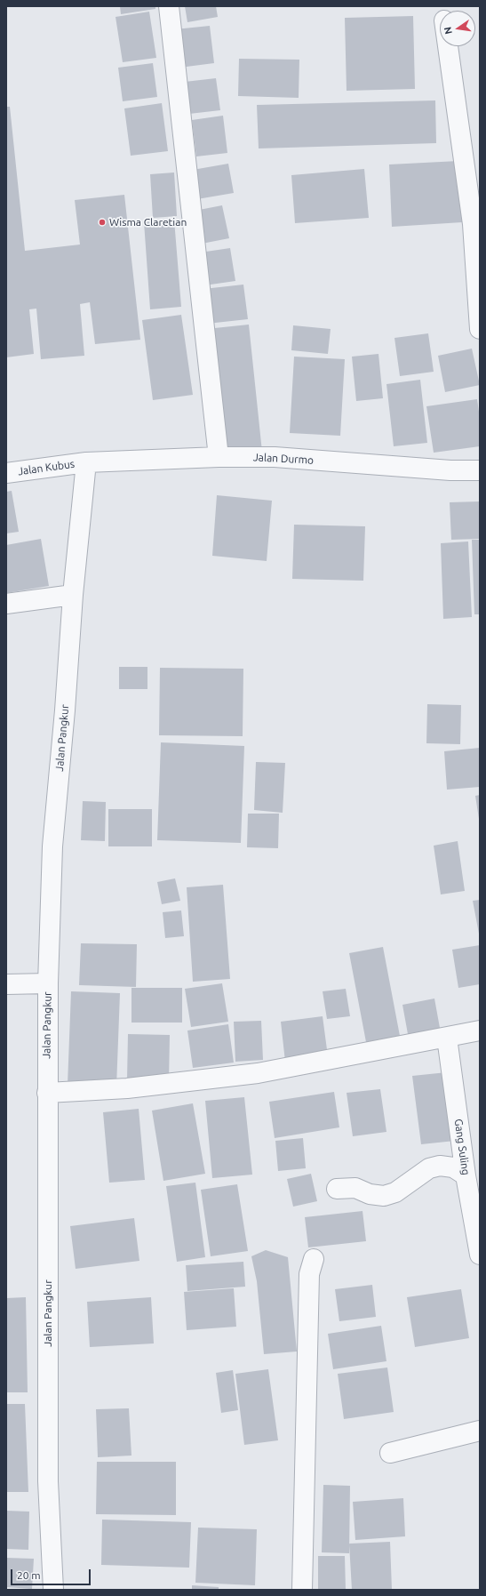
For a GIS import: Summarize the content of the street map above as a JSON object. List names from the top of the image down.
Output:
{
  "streets": {
    "street": [
      "Jalan Durmo",
      "Jalan Kubus",
      "Jalan Pangkur",
      "Gang Suling"
    ]
  },
  "crossings": [
    ["Jalan Durmo", "Jalan Kubus"],
    ["Jalan Durmo", "Jalan Pangkur"],
    ["Jalan Kubus", "Jalan Pangkur"]
  ],
  "places": ["Wisma Claretian"],
  "scale_bar": "20 m",
  "north": "left"
}
